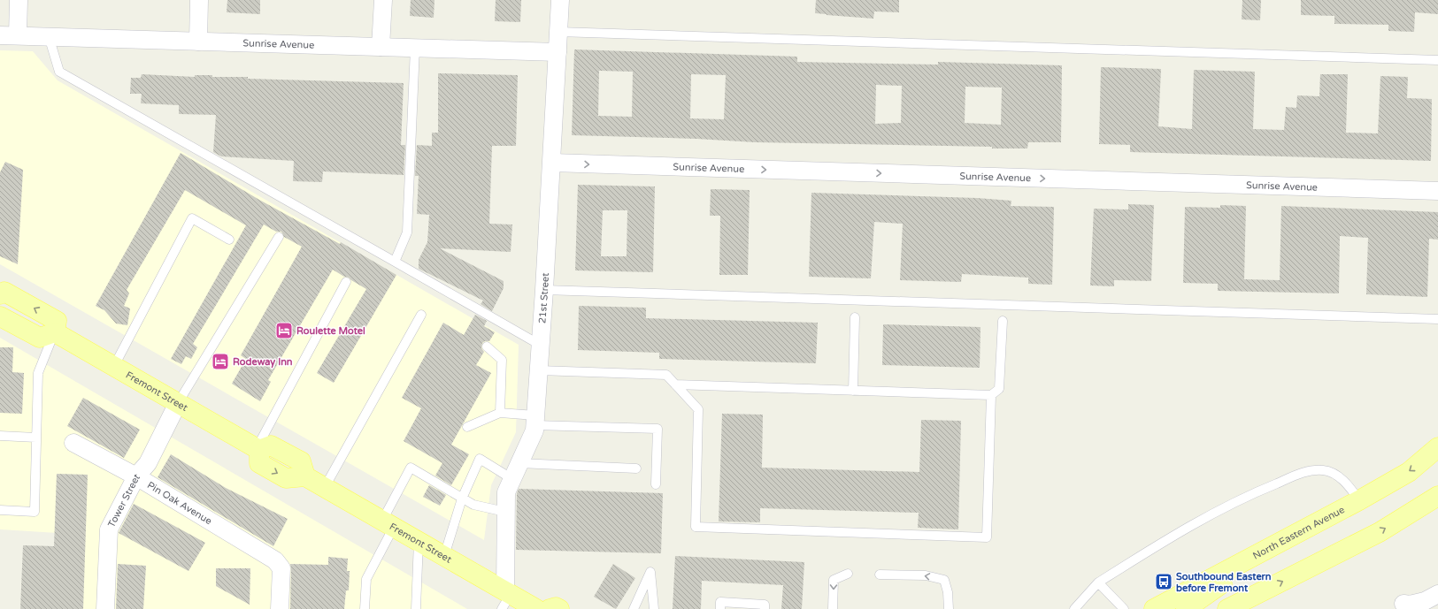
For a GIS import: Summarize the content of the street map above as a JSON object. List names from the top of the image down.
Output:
{
  "streets": {
    "main road": ["Fremont Street", "North Eastern Avenue"],
    "street": [
      "Sunrise Avenue",
      "21st Street",
      "Tower Street",
      "Pin Oak Avenue"
    ]
  },
  "crossings": [
    ["Sunrise Avenue", "21st Street"],
    ["21st Street", "Fremont Street"],
    ["Fremont Street", "Tower Street"],
    ["Tower Street", "Pin Oak Avenue"]
  ],
  "one_way": ["Sunrise Avenue"],
  "places": {
    "hotel": ["Roulette Motel", "Rodeway Inn"],
    "bus stop": ["Southbound Eastern before Fremont"]
  }
}
